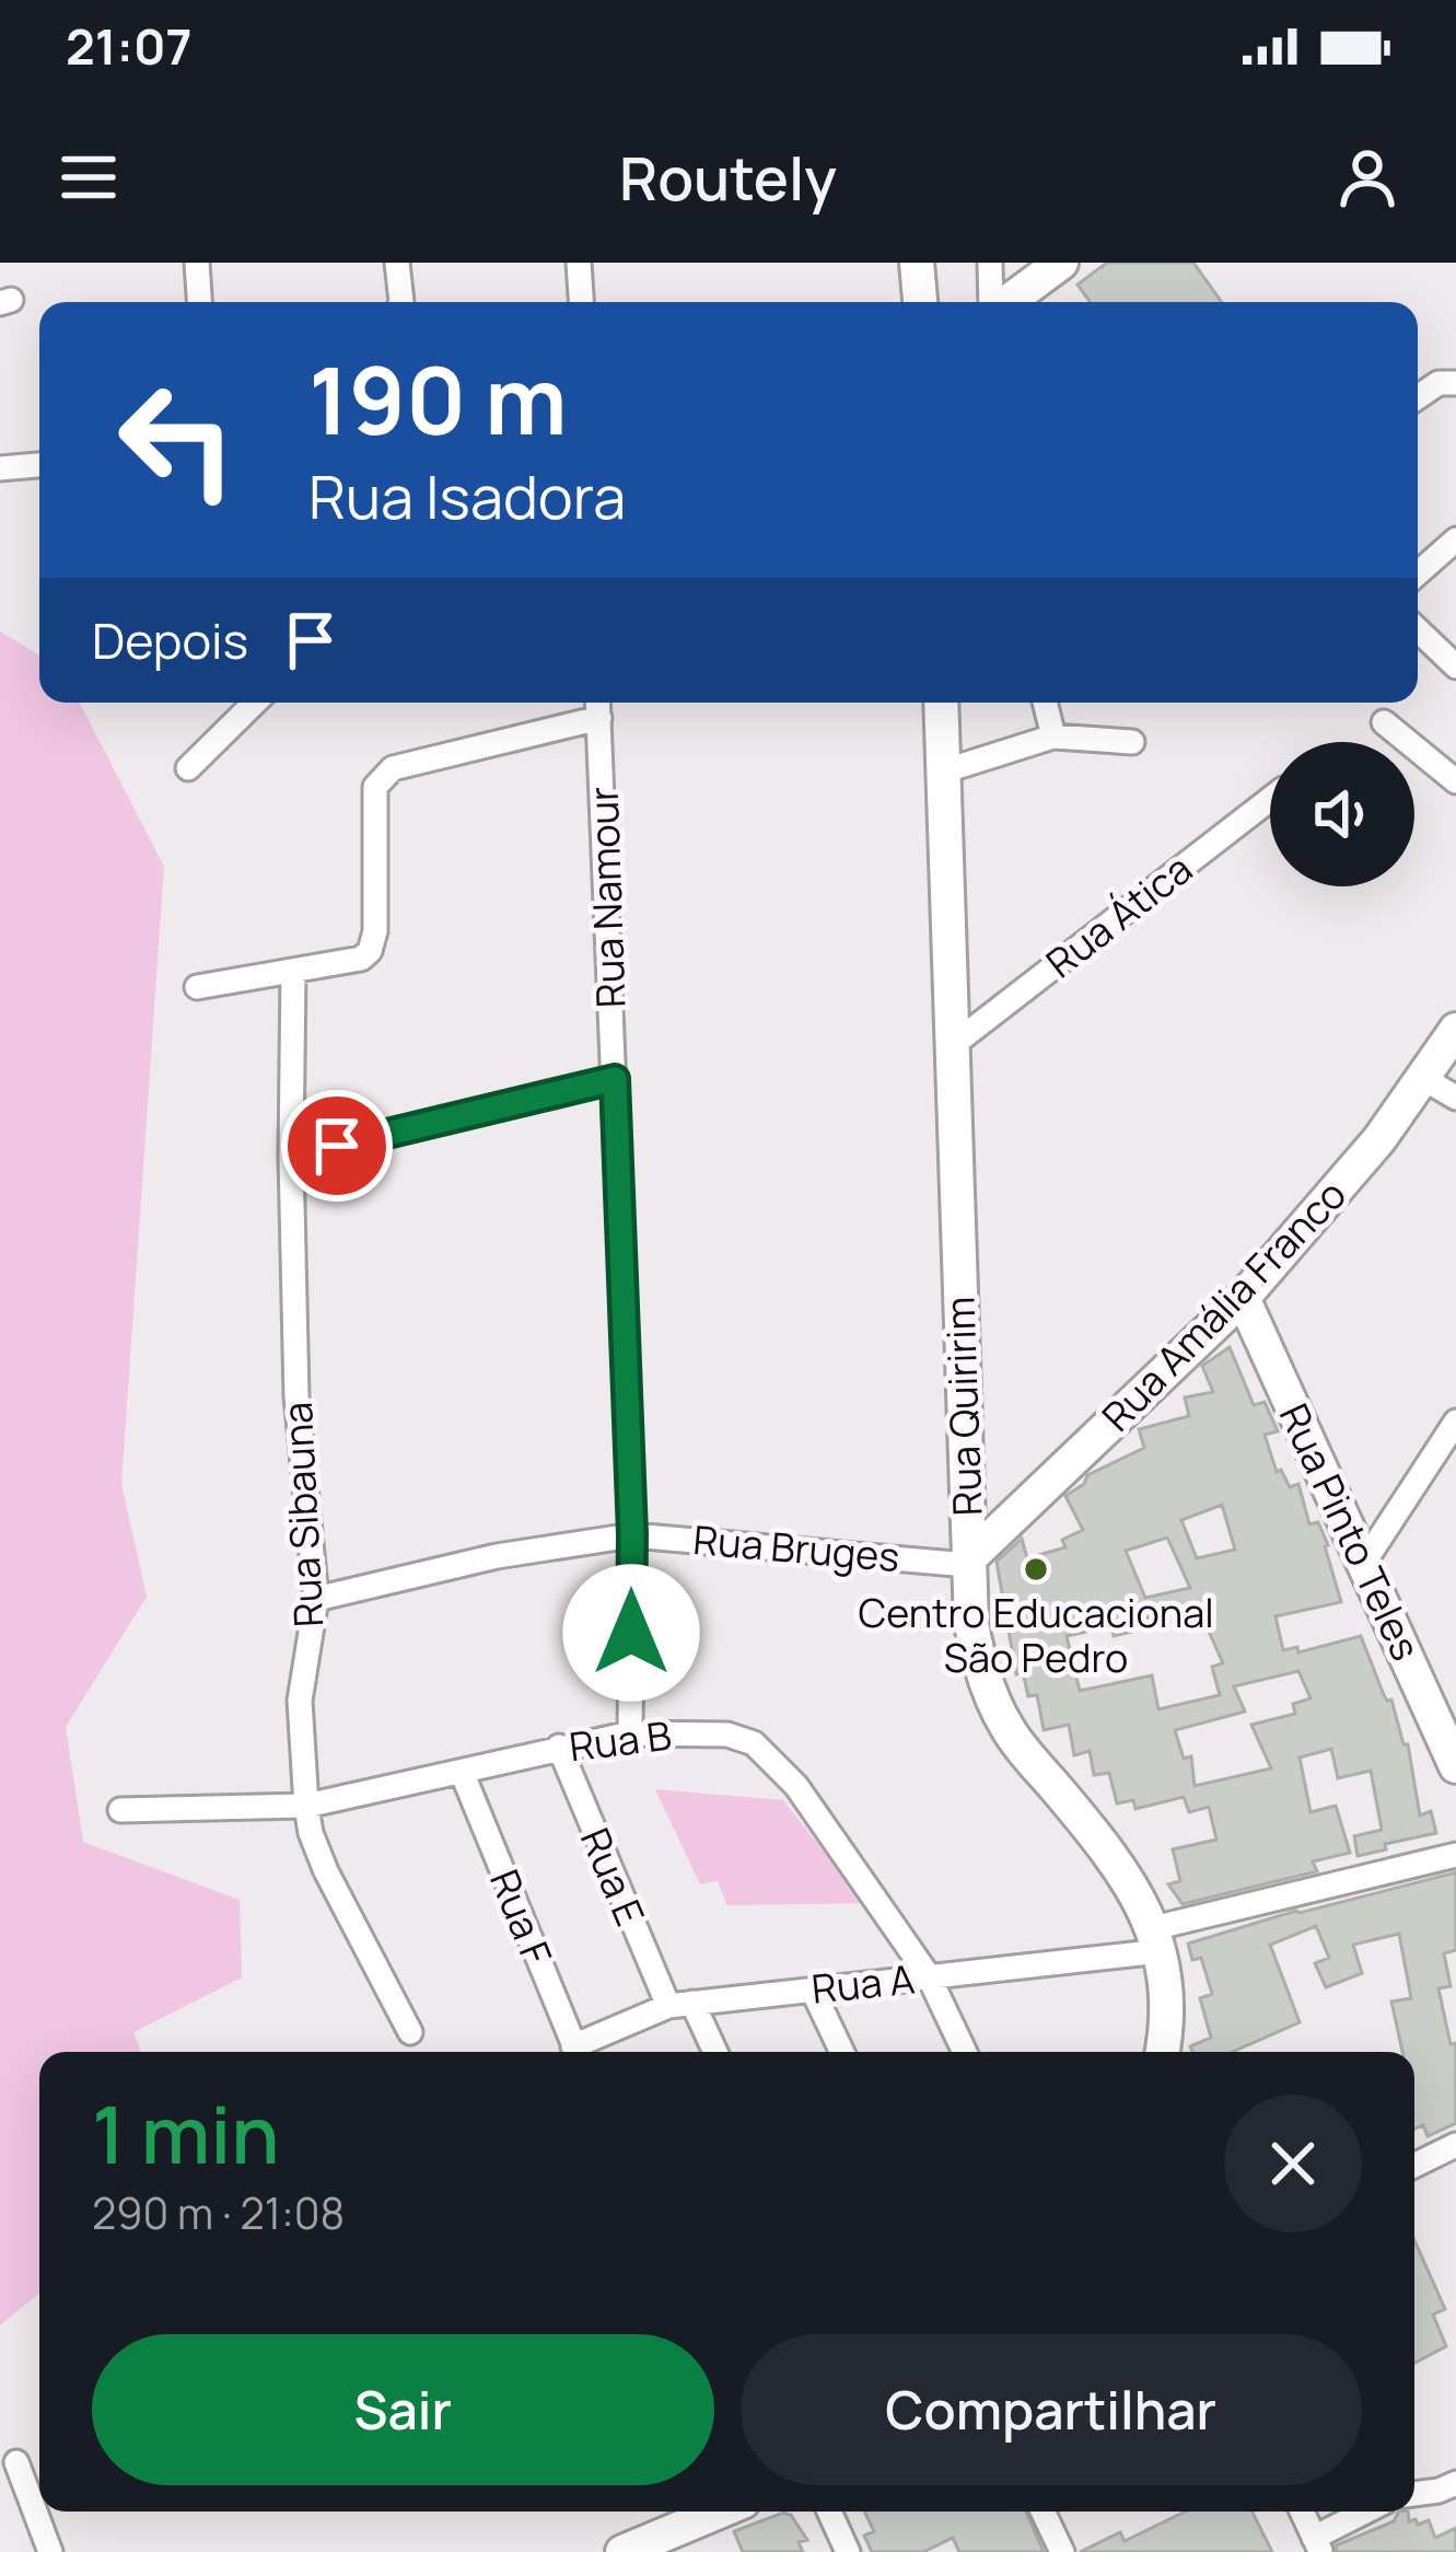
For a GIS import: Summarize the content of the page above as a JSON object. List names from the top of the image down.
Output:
{
  "streets": {
    "street": [
      "Rua Namour",
      "Rua Ática",
      "Rua Amália Franco",
      "Rua Quiririm",
      "Rua Sibauna",
      "Rua Pinto Teles",
      "Rua Bruges",
      "Rua B",
      "Rua E",
      "Rua F",
      "Rua A"
    ]
  },
  "crossings": [
    ["Rua Namour", "Rua Bruges"],
    ["Rua Namour", "Rua B"],
    ["Rua Ática", "Rua Quiririm"],
    ["Rua Amália Franco", "Rua Quiririm"],
    ["Rua Amália Franco", "Rua Pinto Teles"],
    ["Rua Amália Franco", "Rua Bruges"],
    ["Rua Quiririm", "Rua Bruges"],
    ["Rua Quiririm", "Rua A"],
    ["Rua Sibauna", "Rua Bruges"],
    ["Rua Sibauna", "Rua B"],
    ["Rua B", "Rua E"],
    ["Rua B", "Rua F"],
    ["Rua B", "Rua A"],
    ["Rua E", "Rua A"]
  ],
  "places": ["Centro Educacional São Pedro"],
  "page": {
    "status": "21:07",
    "header": "Routely",
    "turn": ["190 m", "Rua Isadora"],
    "then": "Depois",
    "heading": ["1 min", "290 m · 21:08"],
    "buttons": ["Sair", "Compartilhar"]
  }
}
